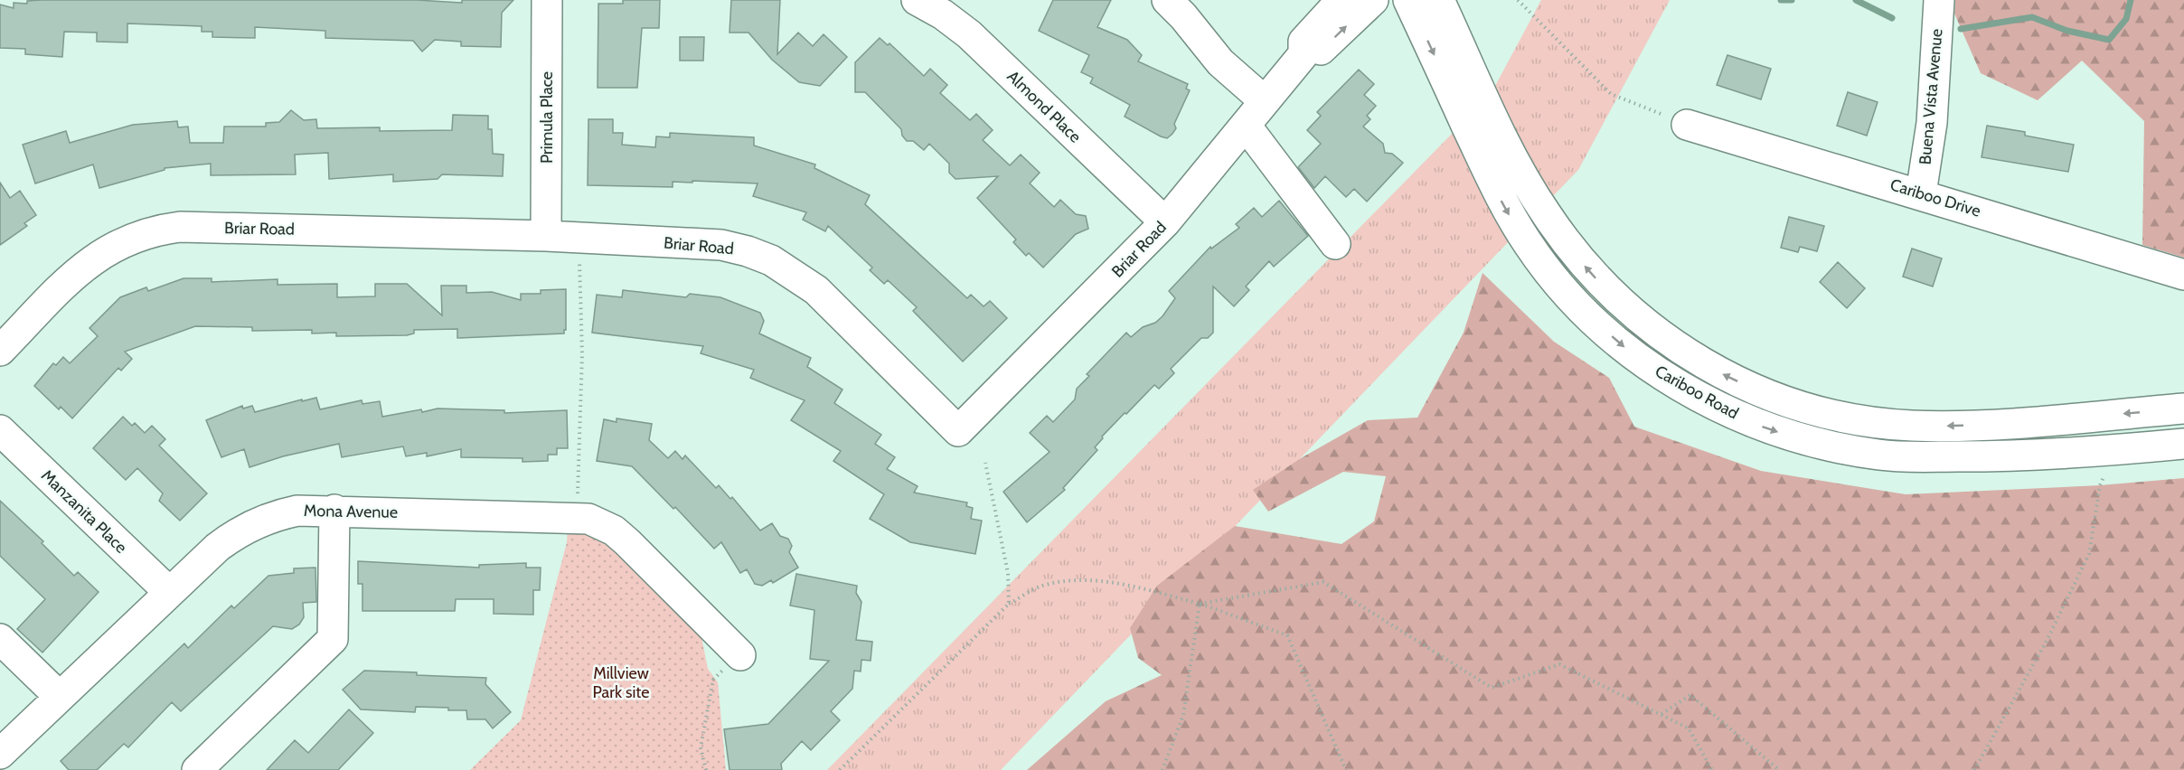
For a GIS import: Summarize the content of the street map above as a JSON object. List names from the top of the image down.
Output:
{
  "streets": {
    "street": [
      "Buena Vista Avenue",
      "Almond Place",
      "Primula Place",
      "Cariboo Drive",
      "Briar Road",
      "Cariboo Road",
      "Manzanita Place",
      "Mona Avenue"
    ]
  },
  "crossings": [
    ["Buena Vista Avenue", "Cariboo Drive"],
    ["Almond Place", "Briar Road"],
    ["Primula Place", "Briar Road"],
    ["Manzanita Place", "Mona Avenue"]
  ],
  "parks": ["Millview Park site"]
}
